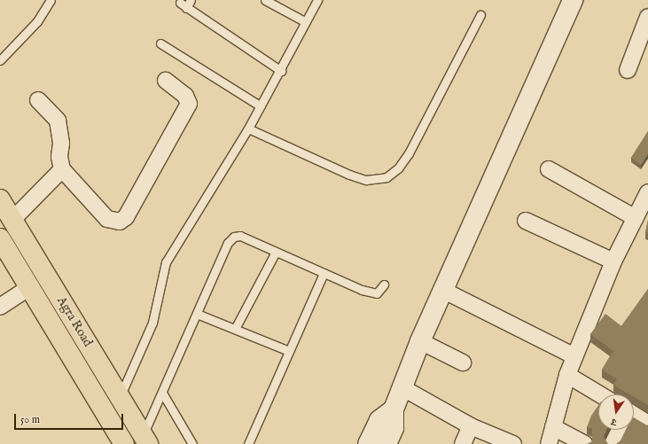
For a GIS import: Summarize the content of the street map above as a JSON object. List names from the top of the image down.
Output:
{
  "streets": {
    "highway": ["Agra Road"]
  },
  "scale_bar": "50 m",
  "north": "bottom"
}
